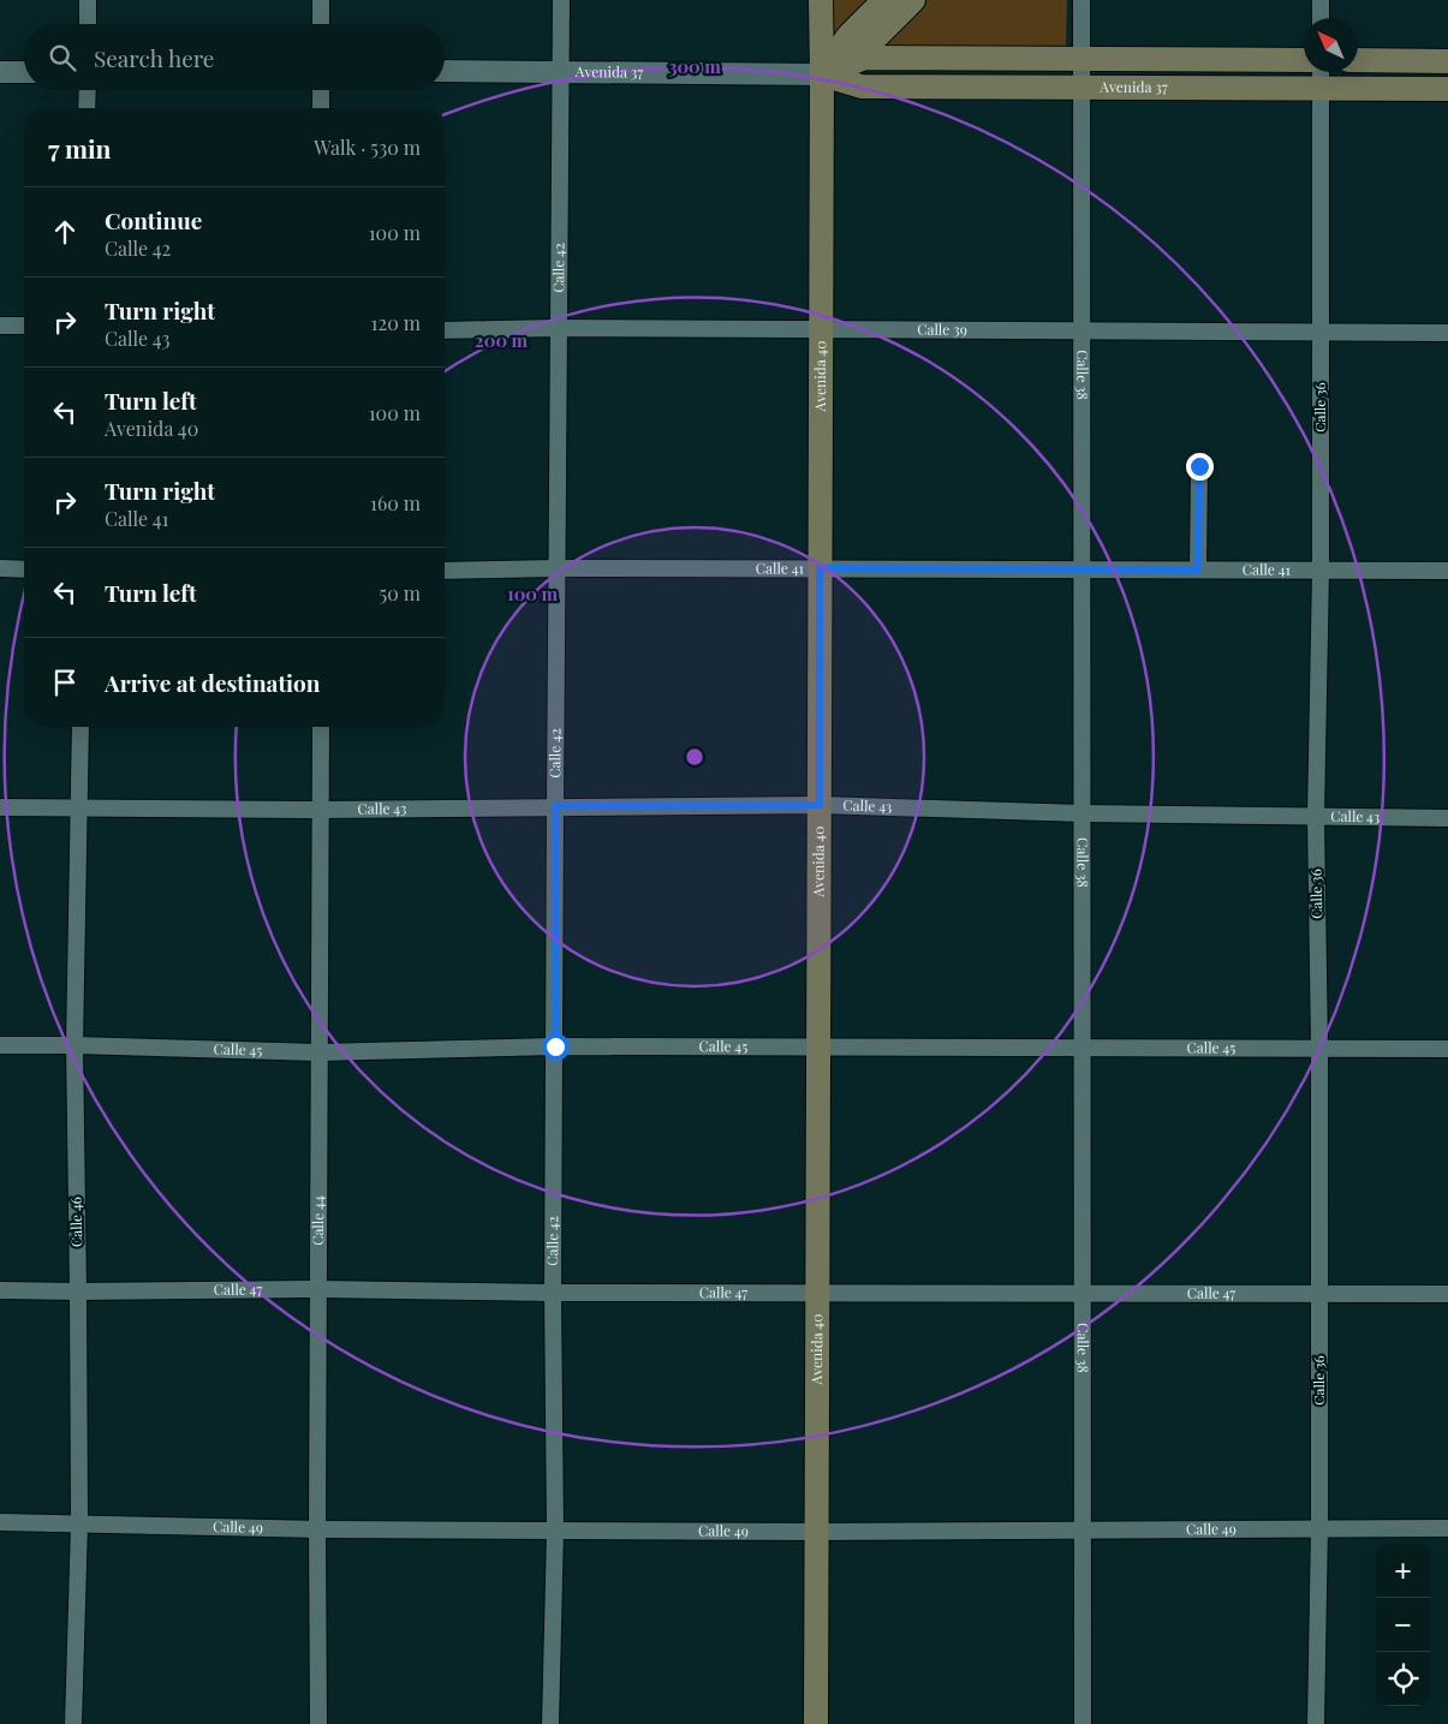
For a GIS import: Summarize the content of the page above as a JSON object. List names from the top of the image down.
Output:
{
  "streets": {
    "main road": ["Avenida 37", "Avenida 40"],
    "street": [
      "Calle 42",
      "Calle 39",
      "Calle 38",
      "Calle 36",
      "Calle 41",
      "Calle 43",
      "Calle 45",
      "Calle 46",
      "Calle 44",
      "Calle 47",
      "Calle 49"
    ]
  },
  "crossings": [
    ["Avenida 37", "Calle 42"],
    ["Avenida 37", "Avenida 40"],
    ["Avenida 37", "Calle 38"],
    ["Avenida 37", "Calle 36"],
    ["Calle 42", "Calle 39"],
    ["Calle 42", "Calle 41"],
    ["Calle 42", "Calle 43"],
    ["Calle 42", "Calle 45"],
    ["Calle 42", "Calle 47"],
    ["Calle 42", "Calle 49"],
    ["Calle 39", "Avenida 40"],
    ["Calle 39", "Calle 38"],
    ["Calle 39", "Calle 36"],
    ["Avenida 40", "Calle 41"],
    ["Avenida 40", "Calle 43"],
    ["Avenida 40", "Calle 45"],
    ["Avenida 40", "Calle 47"],
    ["Avenida 40", "Calle 49"],
    ["Calle 38", "Calle 41"],
    ["Calle 38", "Calle 43"],
    ["Calle 38", "Calle 45"],
    ["Calle 38", "Calle 47"],
    ["Calle 38", "Calle 49"],
    ["Calle 36", "Calle 41"],
    ["Calle 36", "Calle 43"],
    ["Calle 36", "Calle 45"],
    ["Calle 36", "Calle 47"],
    ["Calle 36", "Calle 49"],
    ["Calle 43", "Calle 46"],
    ["Calle 43", "Calle 44"],
    ["Calle 45", "Calle 46"],
    ["Calle 45", "Calle 44"],
    ["Calle 46", "Calle 47"],
    ["Calle 46", "Calle 49"],
    ["Calle 44", "Calle 47"],
    ["Calle 44", "Calle 49"]
  ],
  "north": "top left",
  "page": {
    "search": "Search here",
    "heading": ["7 min", "Walk · 530 m"],
    "list": [
      ["Continue", "Calle 42", "100 m"],
      ["Turn right", "Calle 43", "120 m"],
      ["Turn left", "Avenida 40", "100 m"],
      ["Turn right", "Calle 41", "160 m"],
      ["Turn left", "50 m"],
      "Arrive at destination"
    ],
    "map_buttons": ["+", "−"]
  },
  "rings": ["300 m", "200 m", "100 m"]
}
